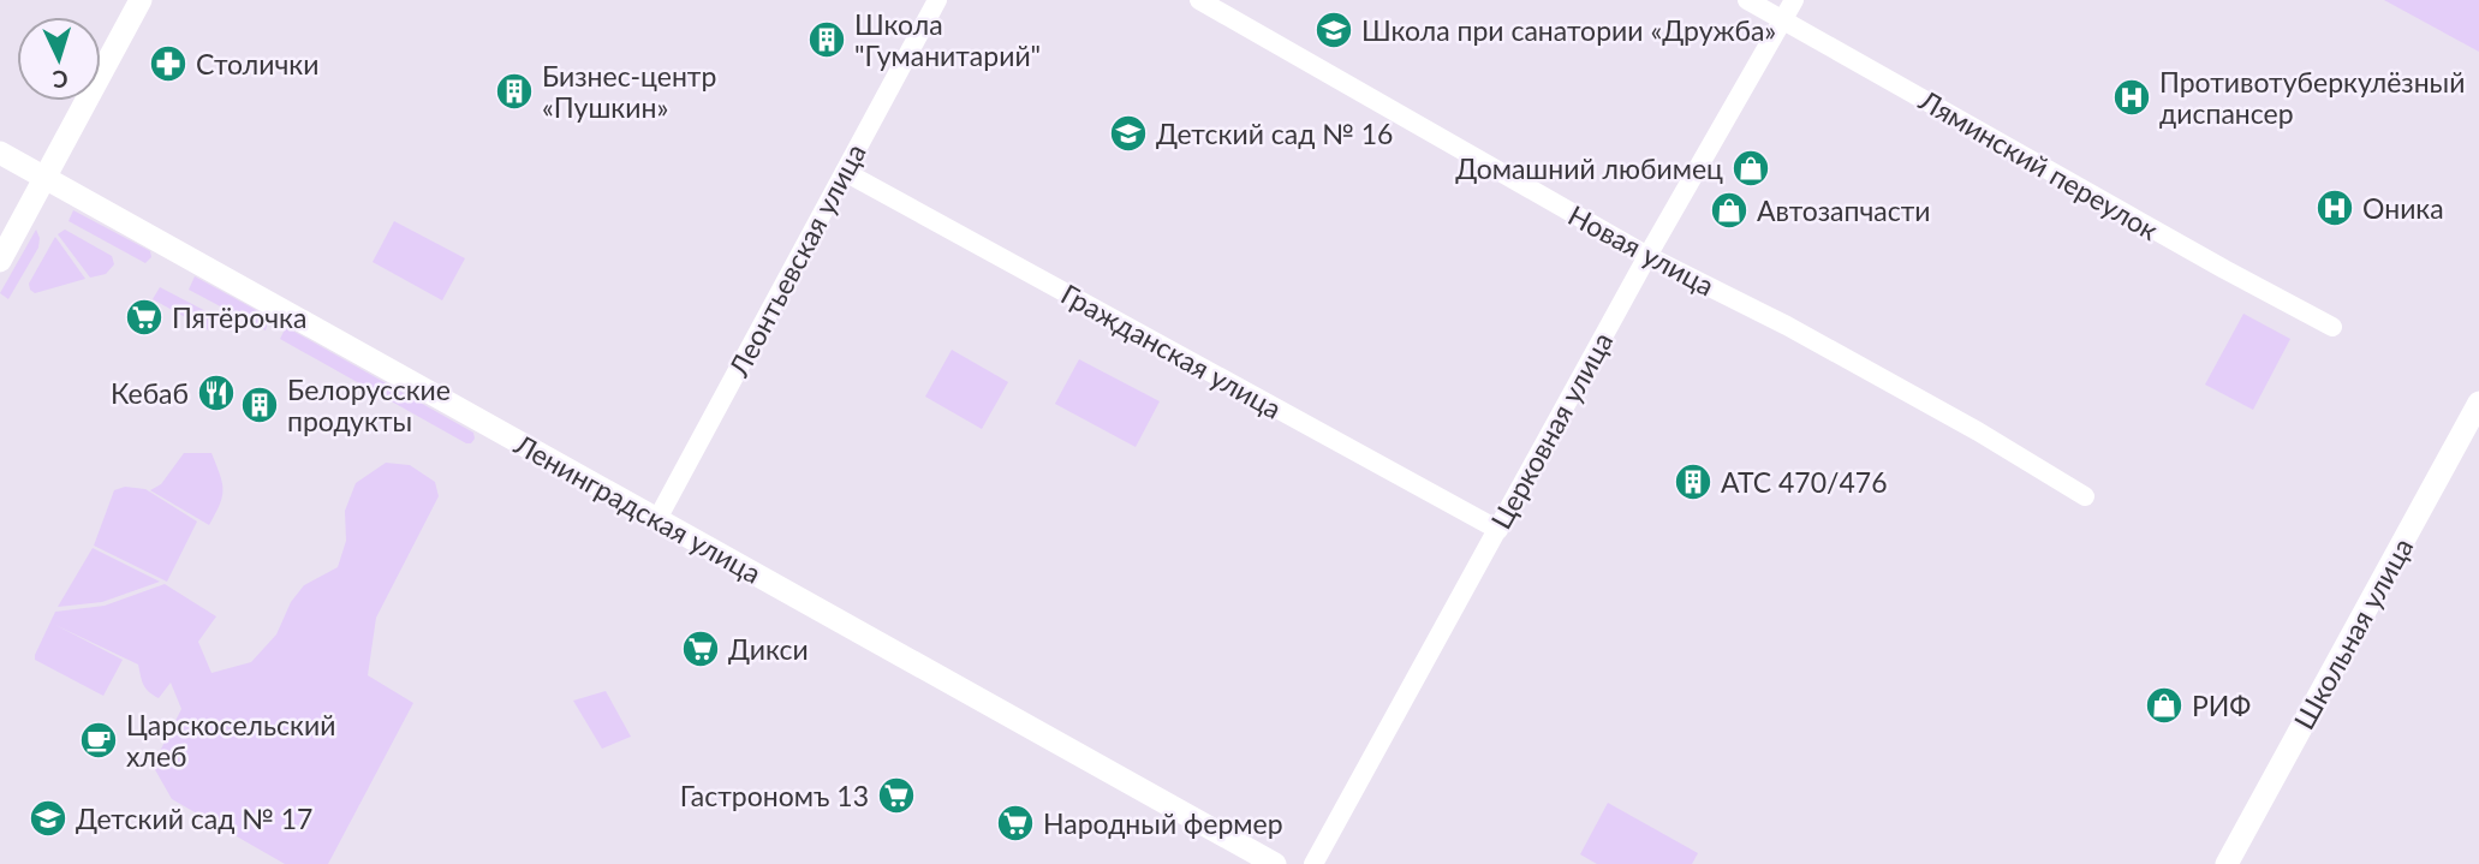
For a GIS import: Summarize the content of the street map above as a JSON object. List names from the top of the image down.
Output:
{
  "streets": {
    "street": [
      "Ляминский переулок",
      "Новая улица",
      "Леонтьевская улица",
      "Гражданская улица",
      "Церковная улица",
      "Ленинградская улица",
      "Школьная улица"
    ]
  },
  "crossings": [
    ["Ляминский переулок", "Церковная улица"],
    ["Новая улица", "Церковная улица"],
    ["Леонтьевская улица", "Гражданская улица"],
    ["Леонтьевская улица", "Ленинградская улица"],
    ["Гражданская улица", "Церковная улица"]
  ],
  "places": {
    "school or university": ["Школа при санатории «Дружба»", "Детский сад № 16", "Детский сад № 17"],
    "building": [
      "Школа \"Гуманитарий\"",
      "Бизнес-центр «Пушкин»",
      "Белорусские продукты",
      "АТС 470/476"
    ],
    "pharmacy": ["Столички"],
    "hospital": ["Противотуберкулёзный диспансер", "Оника"],
    "shop": ["Домашний любимец", "Автозапчасти", "РИФ"],
    "supermarket": [
      "Пятёрочка",
      "Дикси",
      "Гастрономъ 13",
      "Народный фермер"
    ],
    "restaurant": ["Кебаб"],
    "cafe": ["Царскосельский хлеб"]
  },
  "north": "bottom"
}
